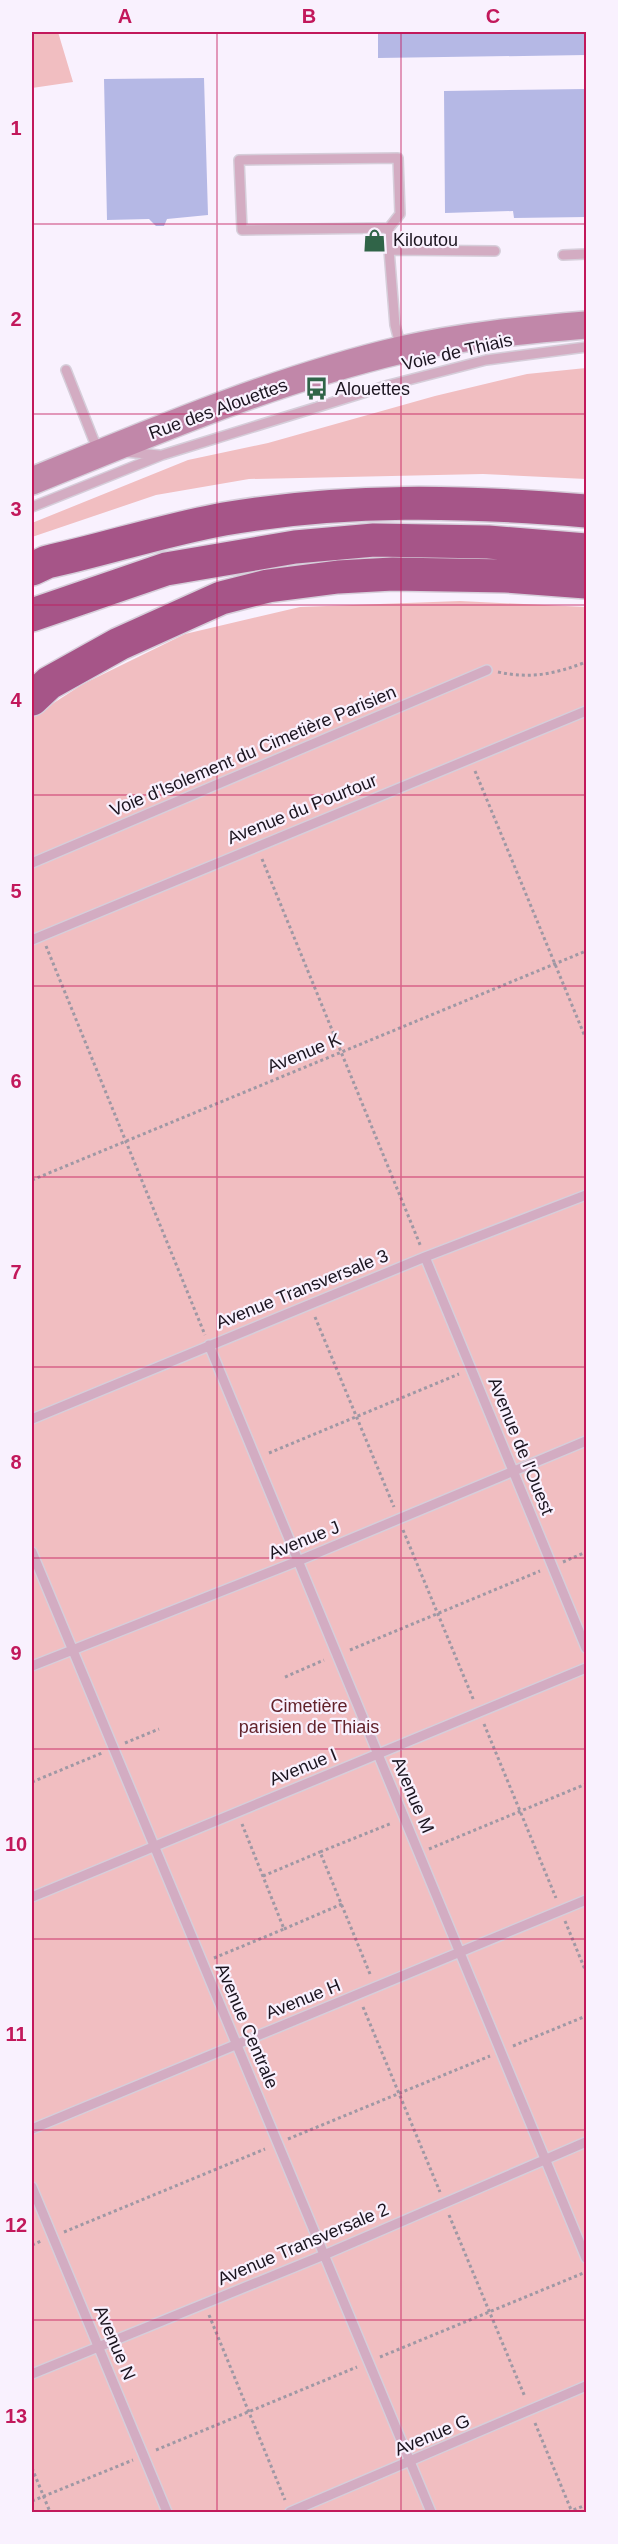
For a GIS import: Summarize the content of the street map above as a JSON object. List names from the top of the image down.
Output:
{
  "streets": {
    "main road": ["Rue des Alouettes"],
    "lane": [
      "Voie de Thiais",
      "Voie d'Isolement du Cimetière Parisien",
      "Avenue du Pourtour",
      "Avenue Transversale 3",
      "Avenue de l'Ouest",
      "Avenue J",
      "Avenue I",
      "Avenue M",
      "Avenue H",
      "Avenue Centrale",
      "Avenue Transversale 2",
      "Avenue N",
      "Avenue G"
    ],
    "path": ["Avenue K"]
  },
  "crossings": [
    ["Avenue Transversale 3", "Avenue de l'Ouest"],
    ["Avenue Transversale 3", "Avenue M"],
    ["Avenue de l'Ouest", "Avenue J"],
    ["Avenue J", "Avenue M"],
    ["Avenue J", "Avenue Centrale"],
    ["Avenue I", "Avenue M"],
    ["Avenue I", "Avenue Centrale"],
    ["Avenue M", "Avenue H"],
    ["Avenue M", "Avenue Transversale 2"],
    ["Avenue H", "Avenue Centrale"],
    ["Avenue Centrale", "Avenue Transversale 2"],
    ["Avenue Centrale", "Avenue G"],
    ["Avenue Transversale 2", "Avenue N"]
  ],
  "parks": ["Cimetière parisien de Thiais"],
  "places": {
    "shop": ["Kiloutou"],
    "bus stop": ["Alouettes"]
  },
  "grid": {
    "columns": ["A", "B", "C"],
    "rows": [
      "1",
      "2",
      "3",
      "4",
      "5",
      "6",
      "7",
      "8",
      "9",
      "10",
      "11",
      "12",
      "13"
    ]
  }
}
